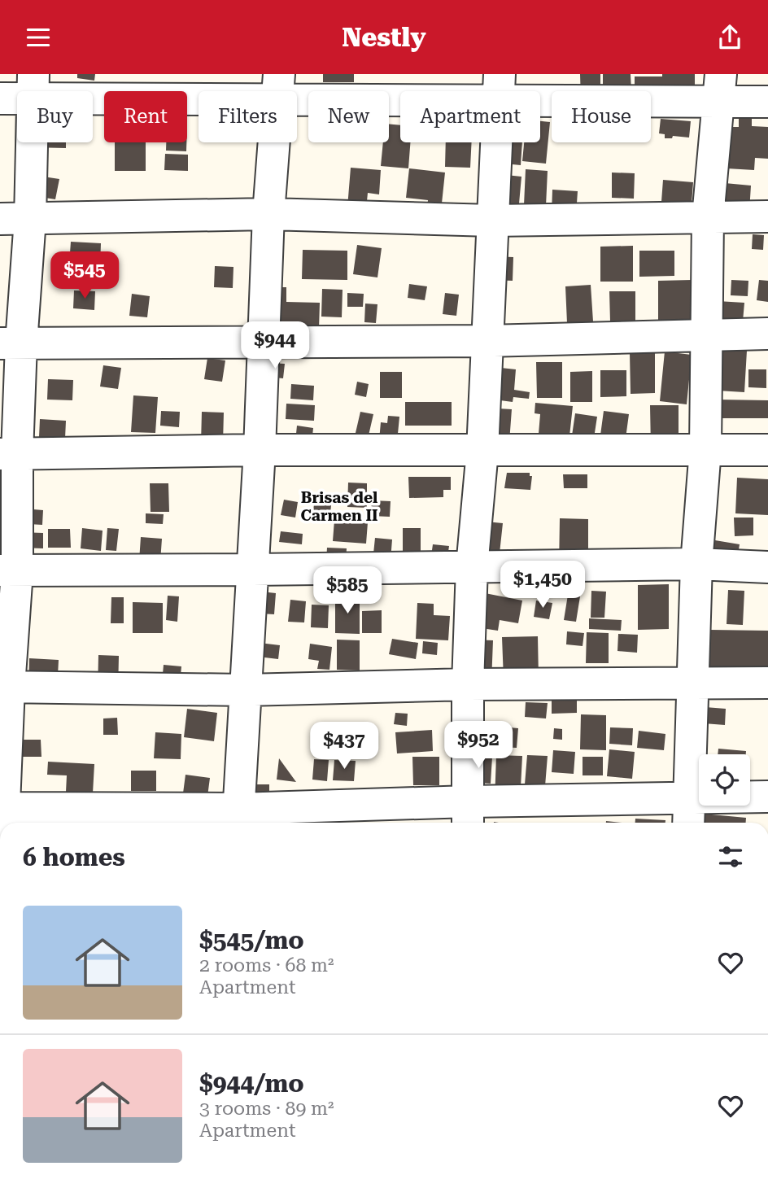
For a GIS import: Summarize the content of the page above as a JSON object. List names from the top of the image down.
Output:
{
  "districts": ["Brisas del Carmen II"],
  "page": {
    "header": "Nestly",
    "chip": [
      "Buy",
      "Rent",
      "Filters",
      "New",
      "Apartment",
      "House"
    ],
    "price": [
      "$545",
      "$944",
      "$1,450",
      "$585",
      "$952",
      "$437"
    ],
    "heading": "6 homes",
    "list": [
      {
        "name": "$545/mo",
        "note": "2 rooms · 68 m² · Apartment"
      },
      {
        "name": "$944/mo",
        "note": "3 rooms · 89 m² · Apartment"
      }
    ]
  }
}
